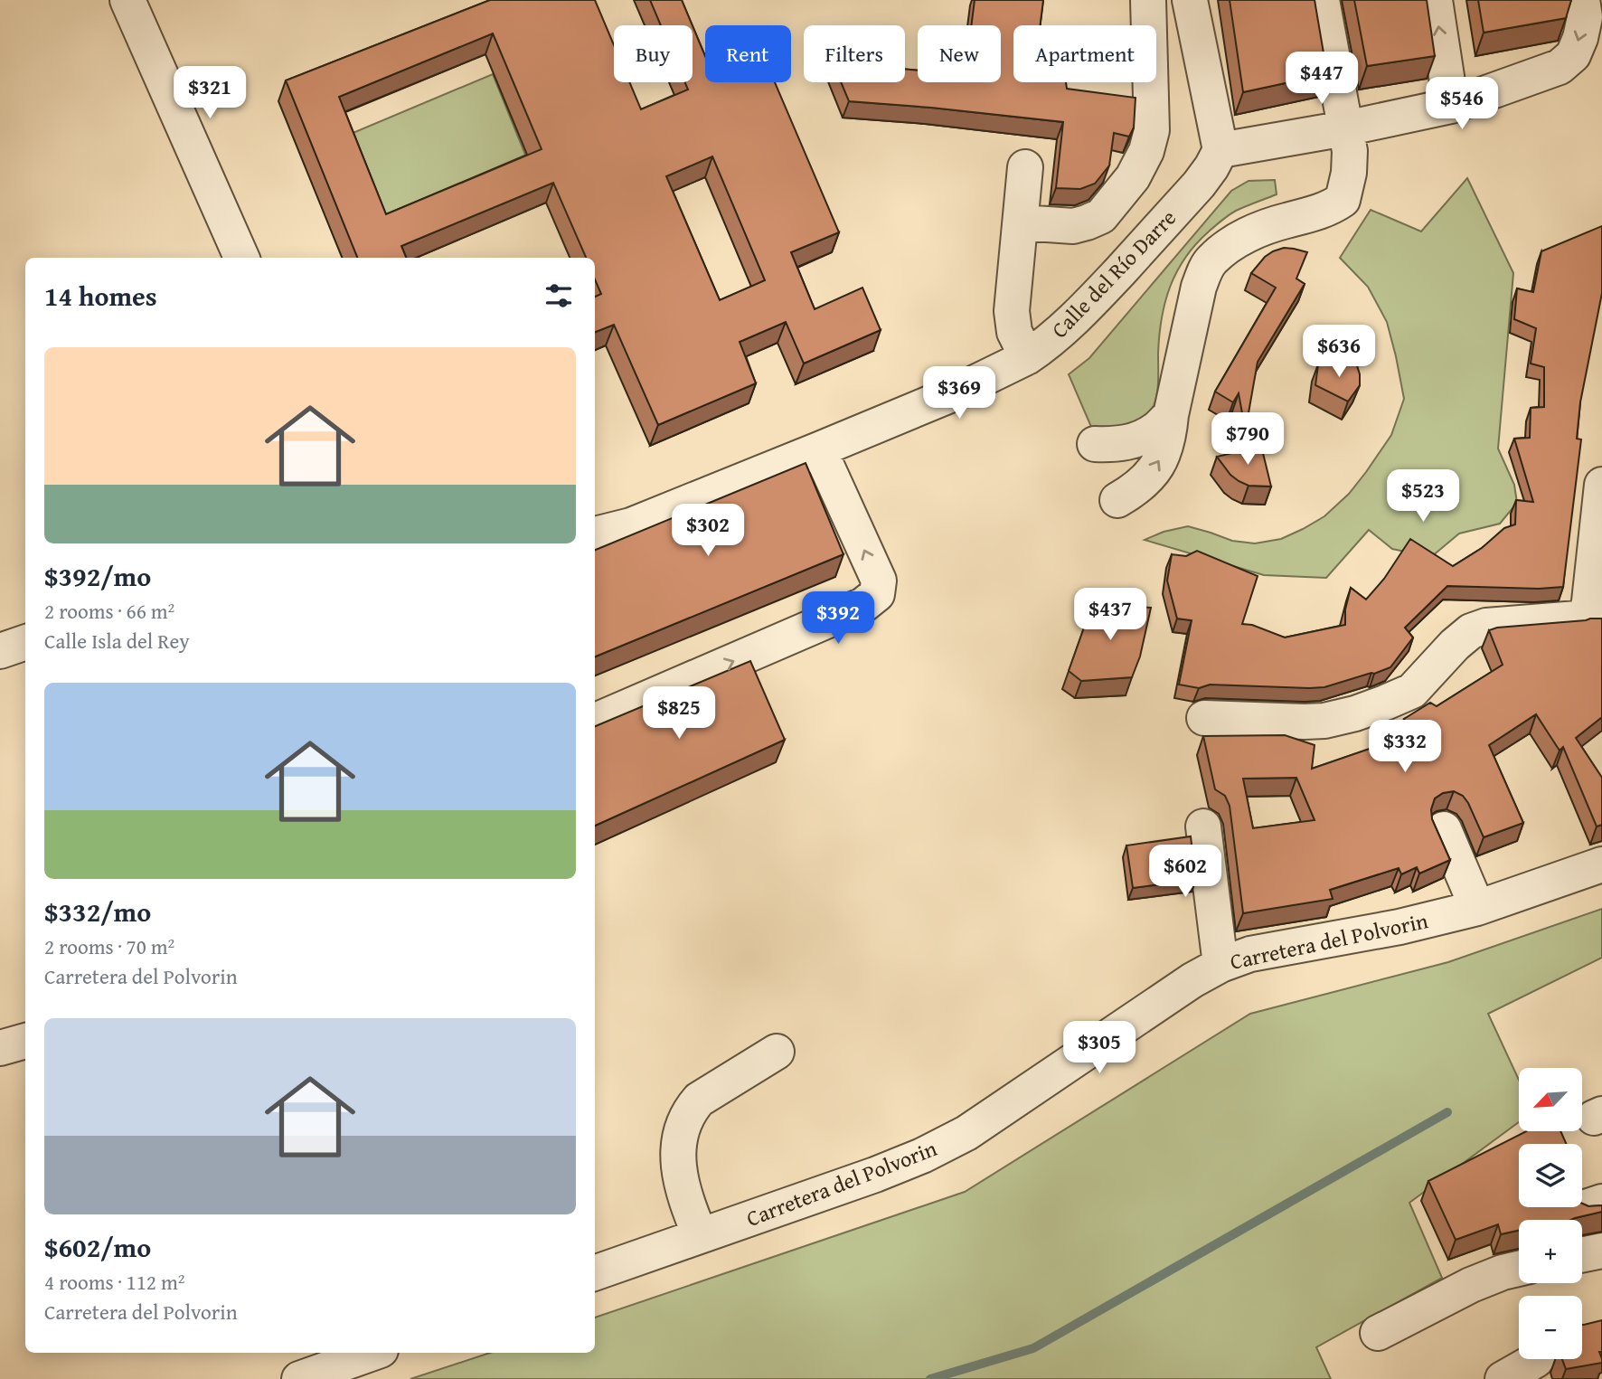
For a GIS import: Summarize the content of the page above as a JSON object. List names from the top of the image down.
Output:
{
  "streets": {
    "street": ["Calle del Río Darre", "Carretera del Polvorin"]
  },
  "north": "bottom left",
  "page": {
    "chip": [
      "Buy",
      "Rent",
      "Filters",
      "New",
      "Apartment"
    ],
    "price": [
      "$447",
      "$321",
      "$546",
      "$636",
      "$369",
      "$790",
      "$523",
      "$302",
      "$437",
      "$392",
      "$825",
      "$332",
      "$602",
      "$305"
    ],
    "heading": "14 homes",
    "list": [
      {
        "name": "$392/mo",
        "note": "2 rooms · 66 m² · Calle Isla del Rey"
      },
      {
        "name": "$332/mo",
        "note": "2 rooms · 70 m² · Carretera del Polvorin"
      },
      {
        "name": "$602/mo",
        "note": "4 rooms · 112 m² · Carretera del Polvorin"
      }
    ],
    "map_buttons": ["+", "−"]
  }
}
